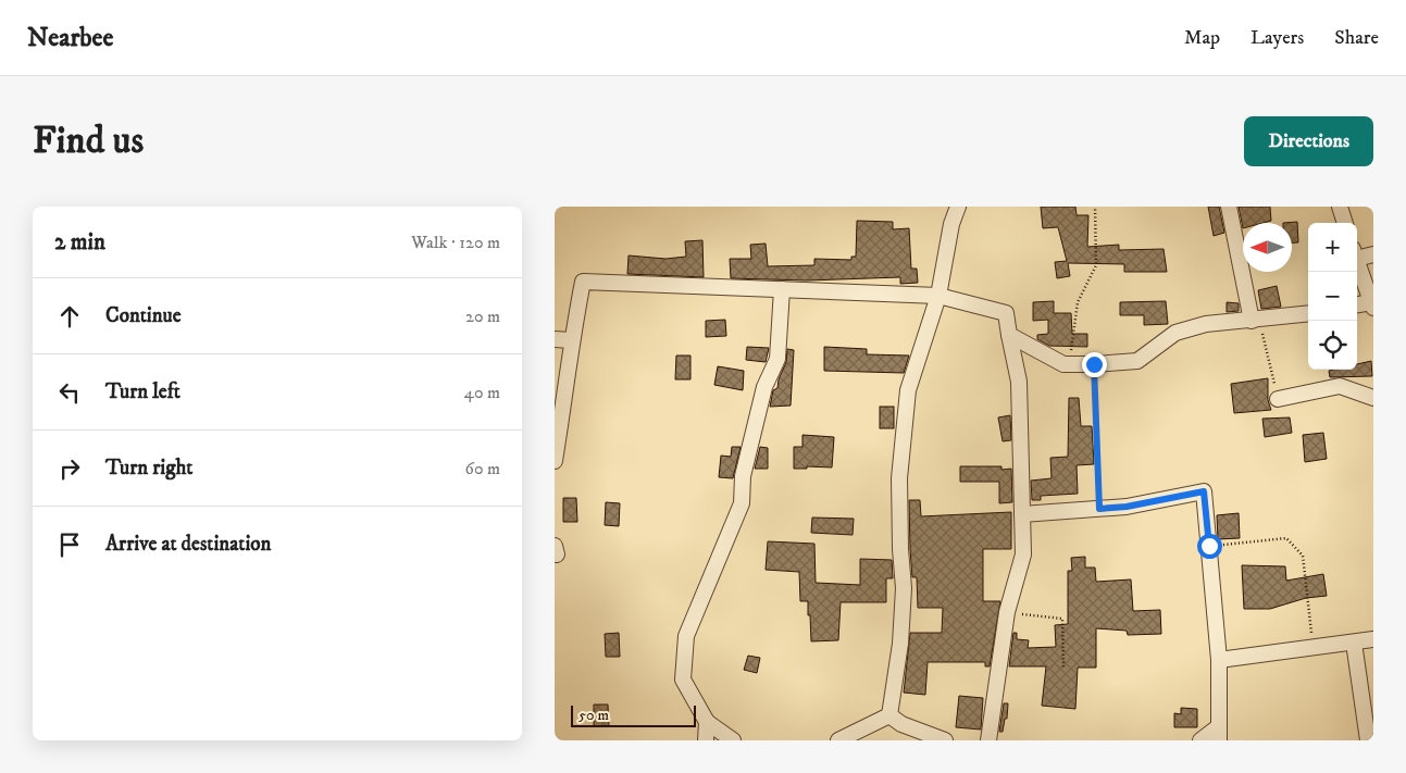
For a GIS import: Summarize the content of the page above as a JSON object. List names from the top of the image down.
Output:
{
  "scale_bar": "50 m",
  "north": "left",
  "page": {
    "header": "Nearbee",
    "nav": ["Map", "Layers", "Share"],
    "buttons": "Directions",
    "title": "Find us",
    "heading": ["2 min", "Walk · 120 m"],
    "map_buttons": ["+", "−"],
    "list": [
      ["Continue", "20 m"],
      ["Turn left", "40 m"],
      ["Turn right", "60 m"],
      "Arrive at destination"
    ],
    "scale": "50 m"
  }
}
